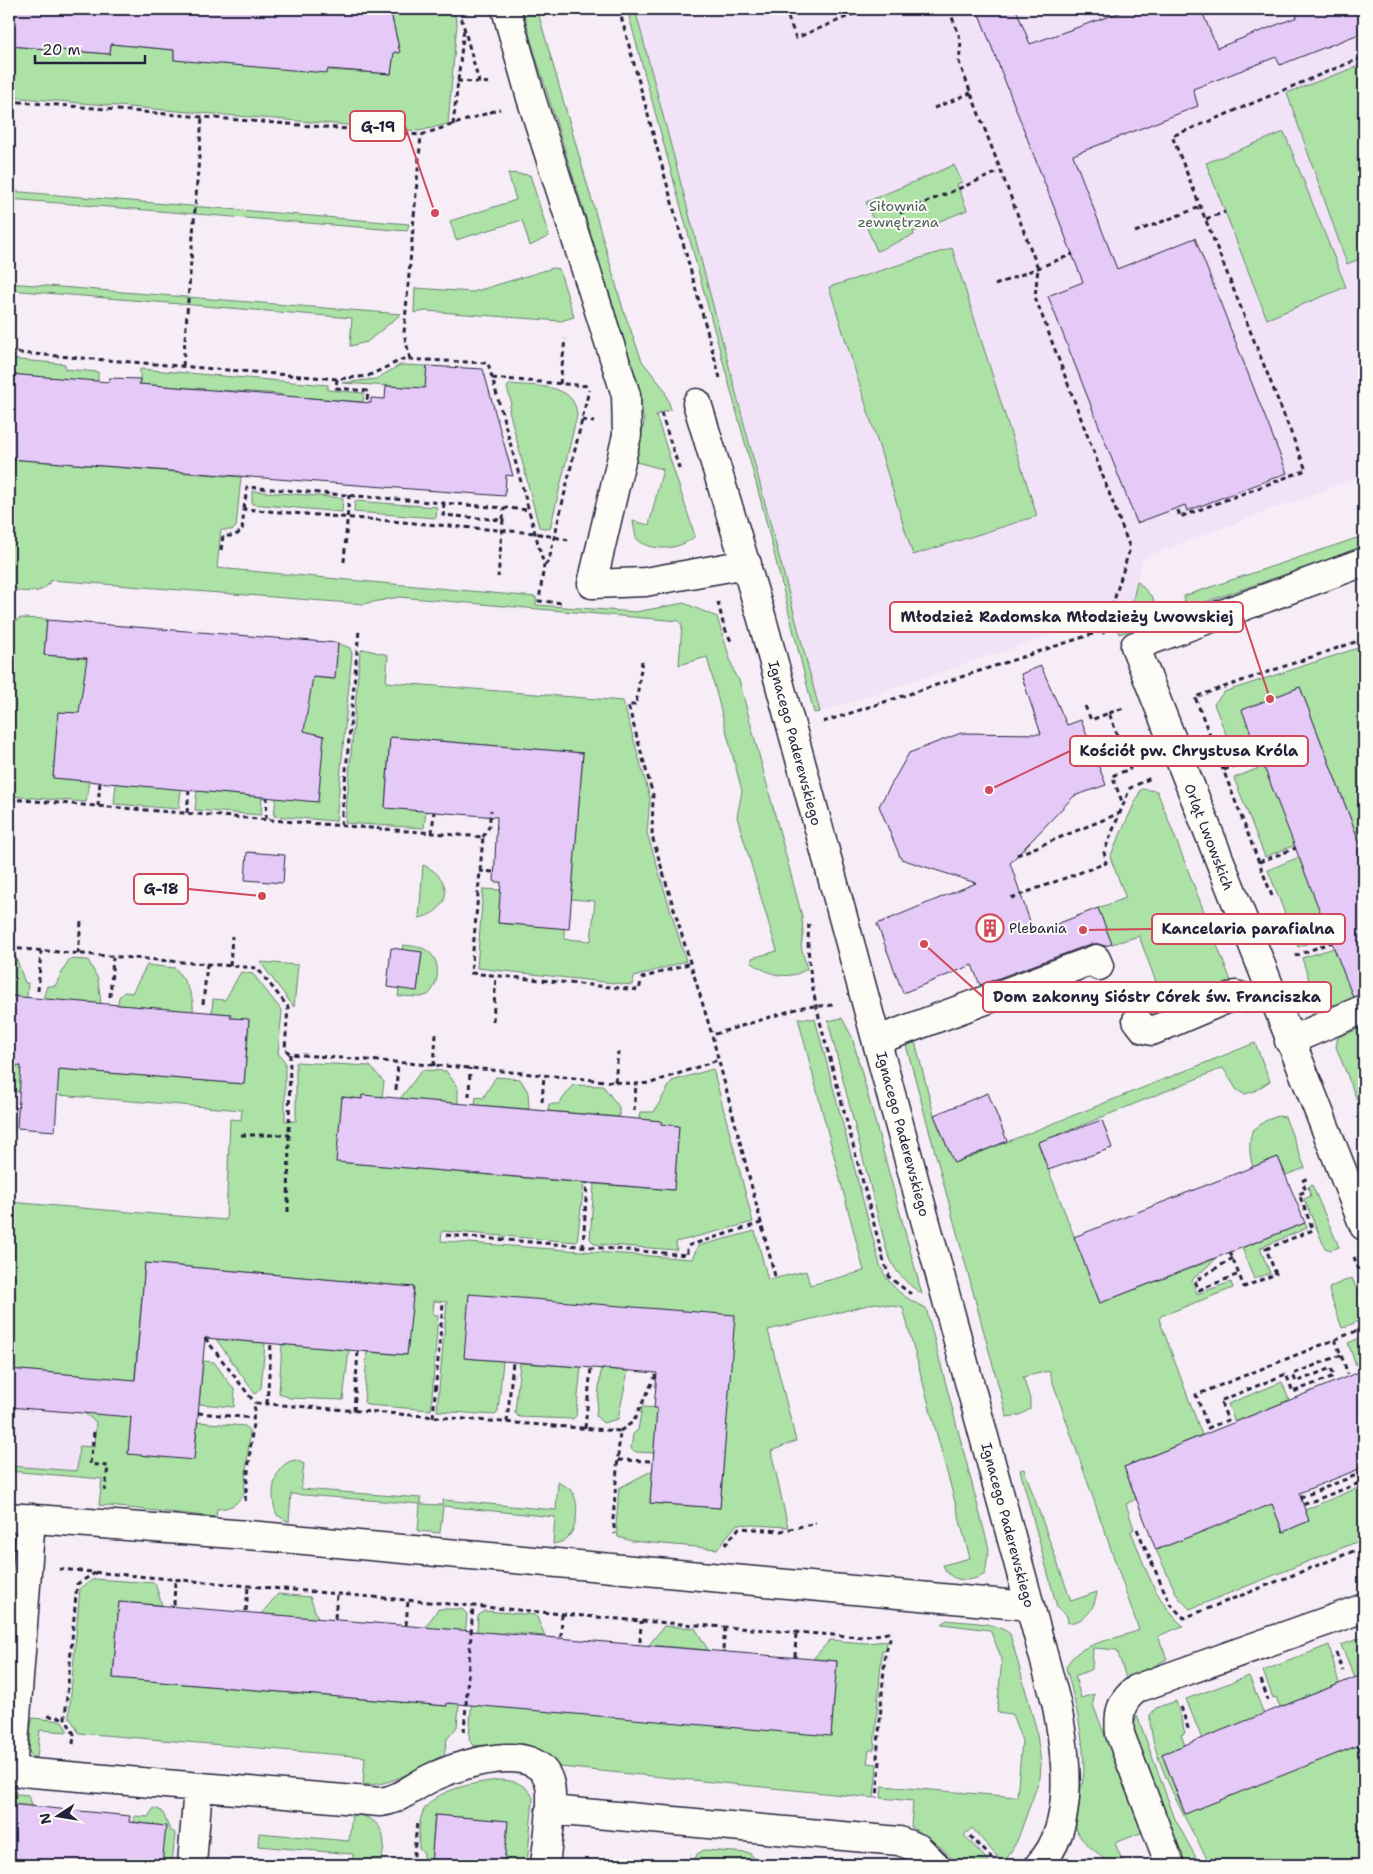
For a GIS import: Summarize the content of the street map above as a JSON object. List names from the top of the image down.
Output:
{
  "streets": {
    "street": ["Ignacego Paderewskiego", "Orląt Lwowskich"]
  },
  "parks": ["Siłownia zewnętrzna"],
  "places": {
    "other": [
      "G-19",
      "Młodzież Radomska Młodzieży Lwowskiej",
      "Kościół pw. Chrystusa Króla",
      "G-18",
      "Kancelaria parafialna",
      "Dom zakonny Sióstr Córek św. Franciszka"
    ],
    "building": ["Plebania"]
  },
  "scale_bar": "20 m",
  "north": "left"
}
